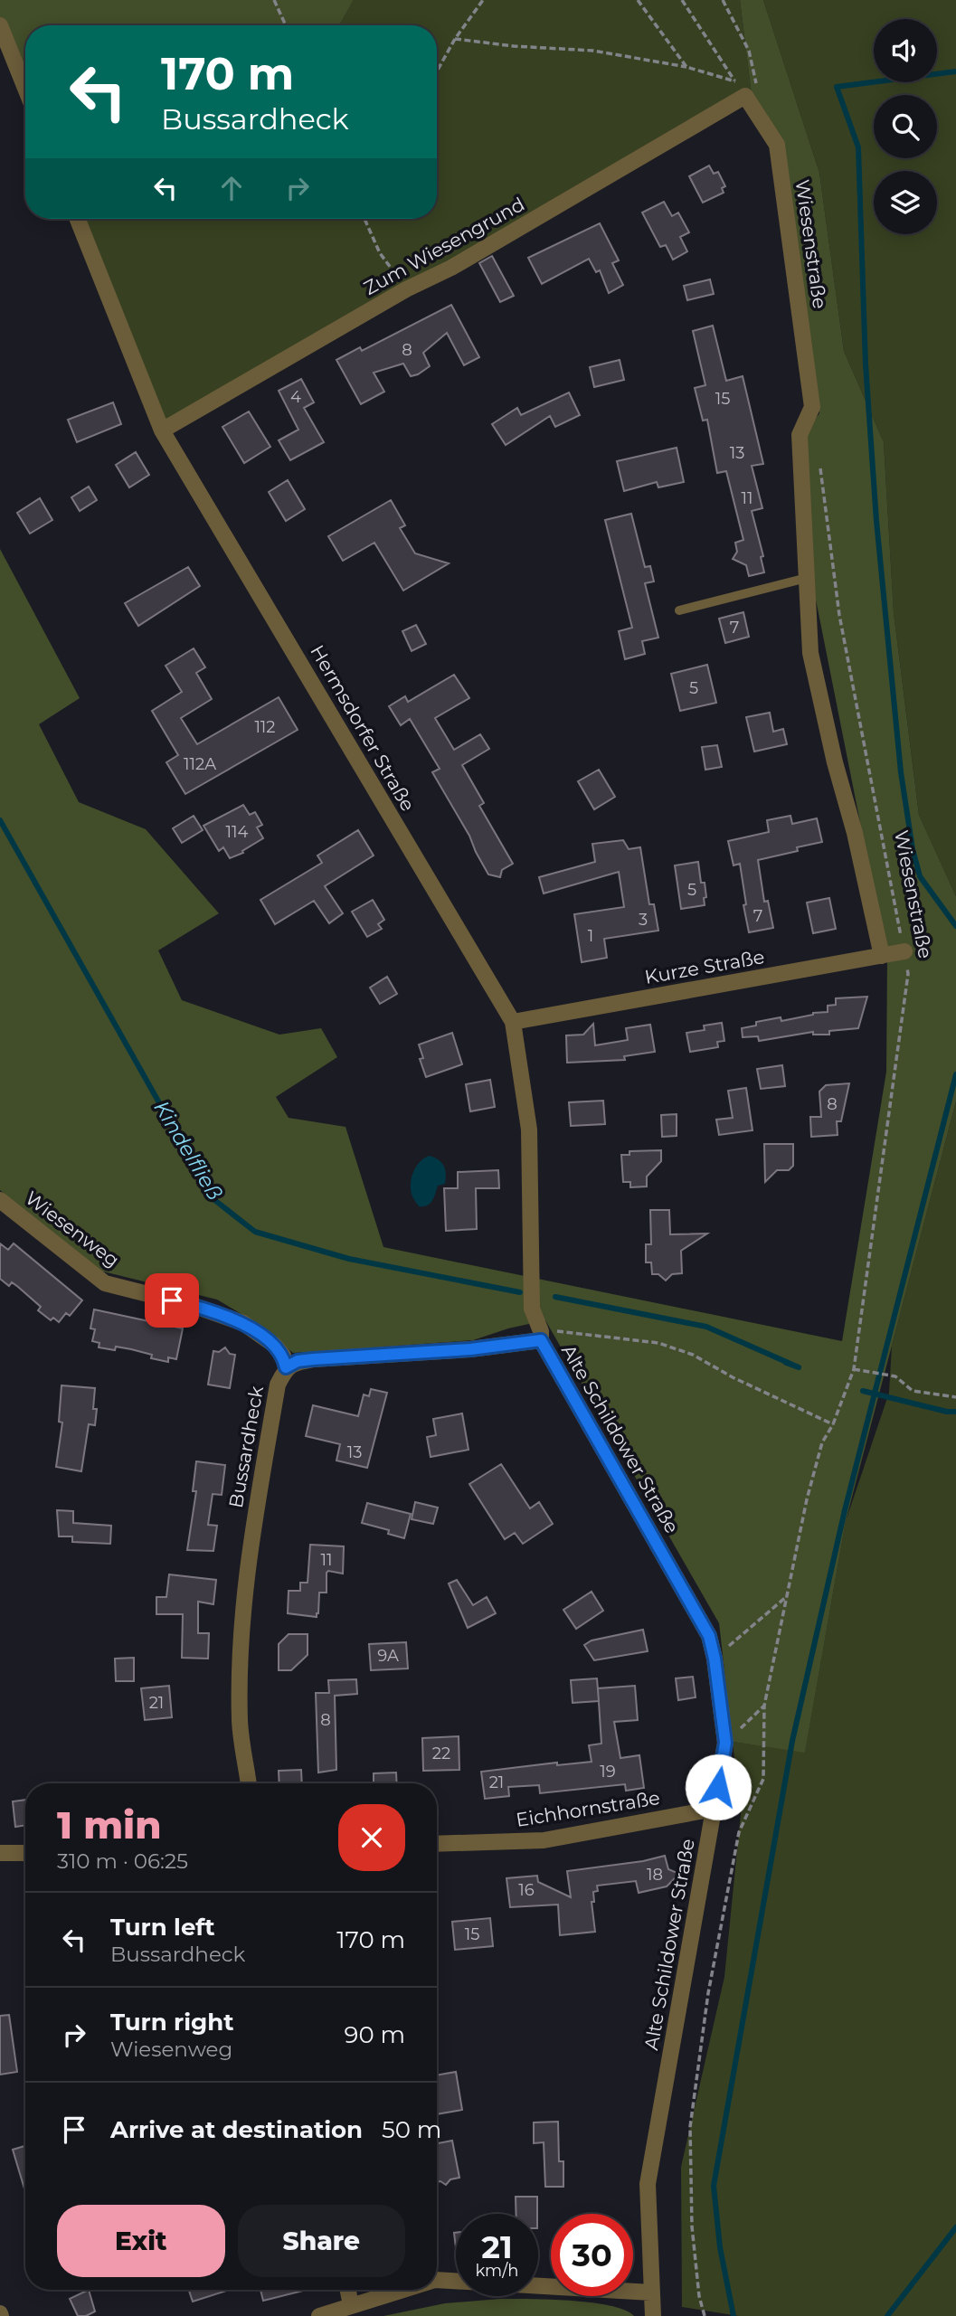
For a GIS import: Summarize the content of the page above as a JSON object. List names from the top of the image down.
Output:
{
  "streets": {
    "street": [
      "Wiesenstraße",
      "Zum Wiesengrund",
      "Hermsdorfer Straße",
      "Kurze Straße",
      "Wiesenweg",
      "Alte Schildower Straße",
      "Bussardheck",
      "Eichhornstraße"
    ]
  },
  "crossings": [
    ["Wiesenstraße", "Zum Wiesengrund"],
    ["Wiesenstraße", "Kurze Straße"],
    ["Zum Wiesengrund", "Hermsdorfer Straße"],
    ["Hermsdorfer Straße", "Kurze Straße"],
    ["Hermsdorfer Straße", "Alte Schildower Straße"],
    ["Wiesenweg", "Bussardheck"],
    ["Alte Schildower Straße", "Bussardheck"],
    ["Alte Schildower Straße", "Eichhornstraße"]
  ],
  "water": ["Kindelfließ"],
  "house_numbers": [
    "8",
    "4",
    "15",
    "13",
    "11",
    "7",
    "5",
    "112",
    "112A",
    "114",
    "5",
    "7",
    "3",
    "1",
    "8",
    "13",
    "11",
    "9A",
    "21",
    "8",
    "22",
    "19",
    "21",
    "18",
    "16",
    "15"
  ],
  "page": {
    "turn": ["170 m", "Bussardheck"],
    "heading": ["1 min", "310 m · 06:25"],
    "list": [
      {
        "name": "Turn left",
        "note": "Bussardheck",
        "value": "170 m"
      },
      {
        "name": "Turn right",
        "note": "Wiesenweg",
        "value": "90 m"
      },
      {
        "name": "Arrive at destination",
        "value": "50 m"
      }
    ],
    "buttons": ["Exit", "Share"],
    "speed": "21 km/h",
    "limit": "30"
  }
}
